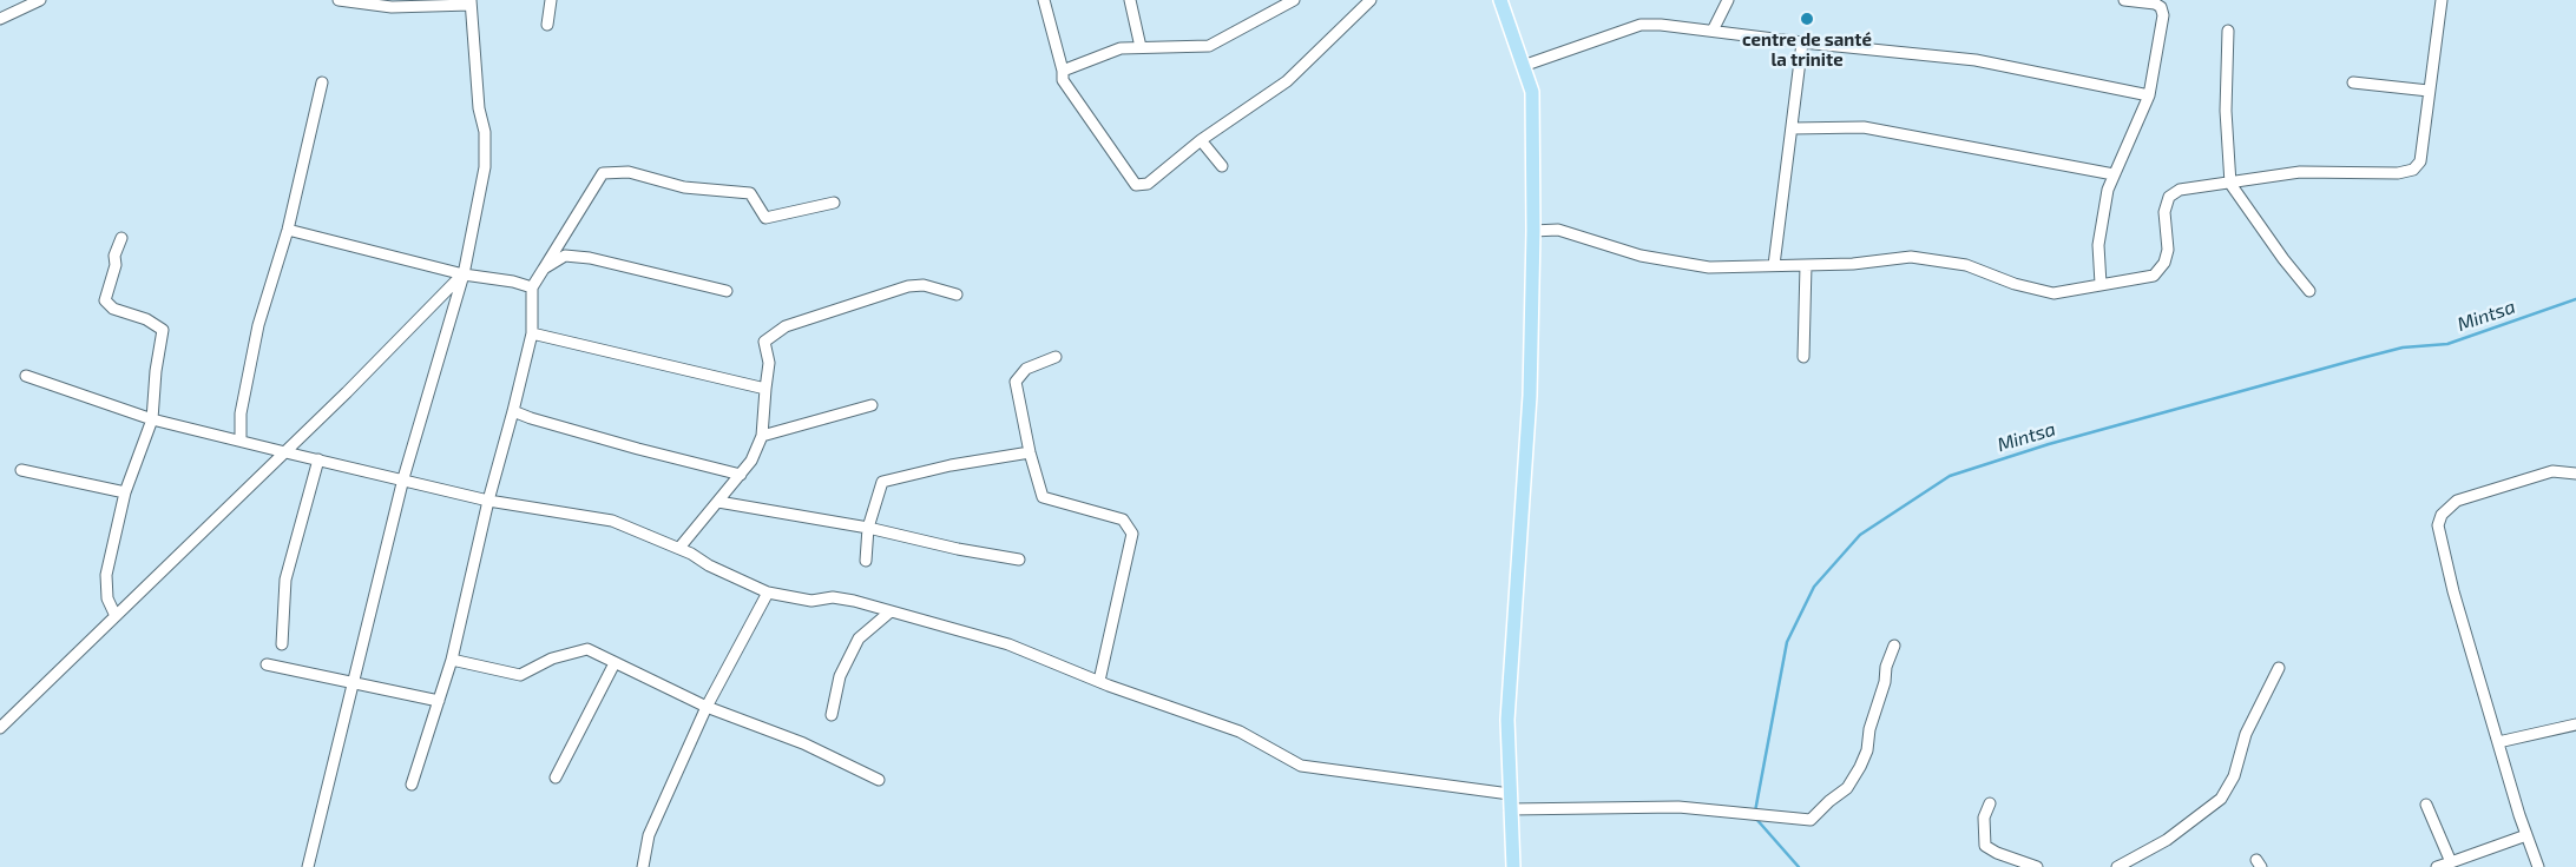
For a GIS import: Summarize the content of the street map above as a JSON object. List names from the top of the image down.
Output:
{
  "water": ["Mintsa"],
  "places": ["centre de santé la trinite"]
}
